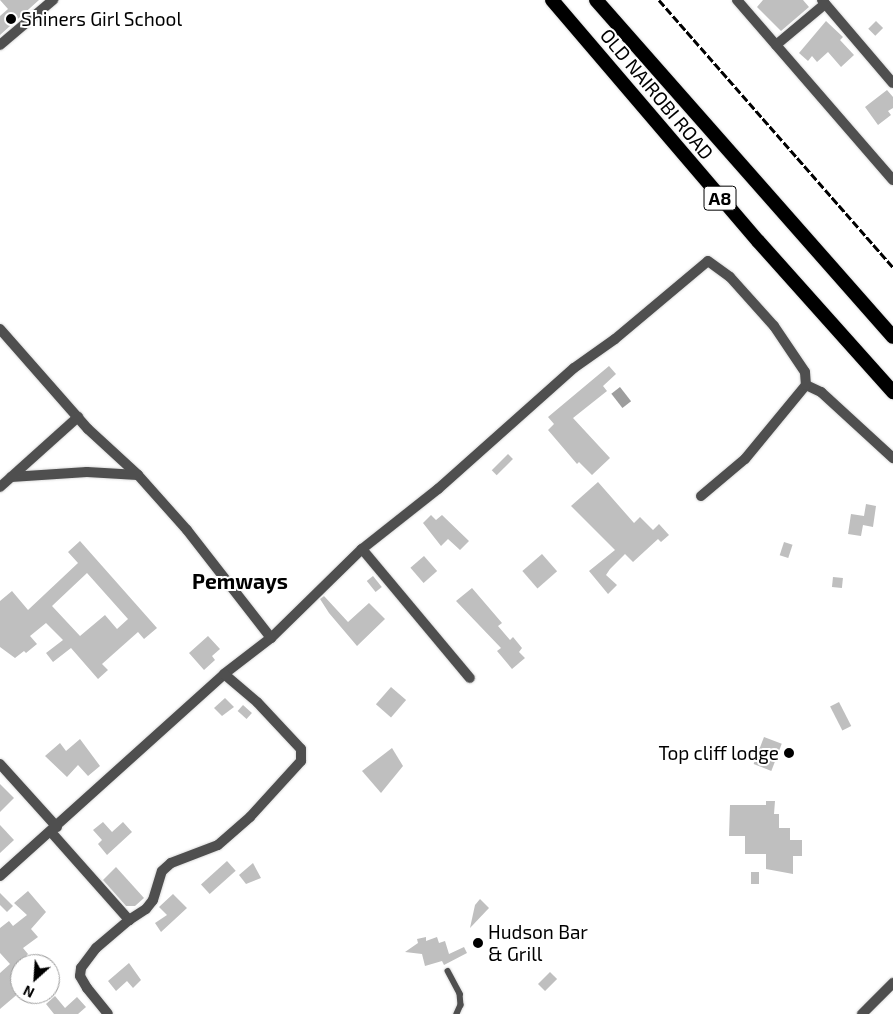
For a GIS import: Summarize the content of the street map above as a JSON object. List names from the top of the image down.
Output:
{
  "streets": {
    "highway": ["OLD NAIROBI ROAD", "A8"]
  },
  "districts": ["Pemways"],
  "places": ["Shiners Girl School", "Top cliff lodge", "Hudson Bar & Grill"],
  "north": "bottom left"
}
